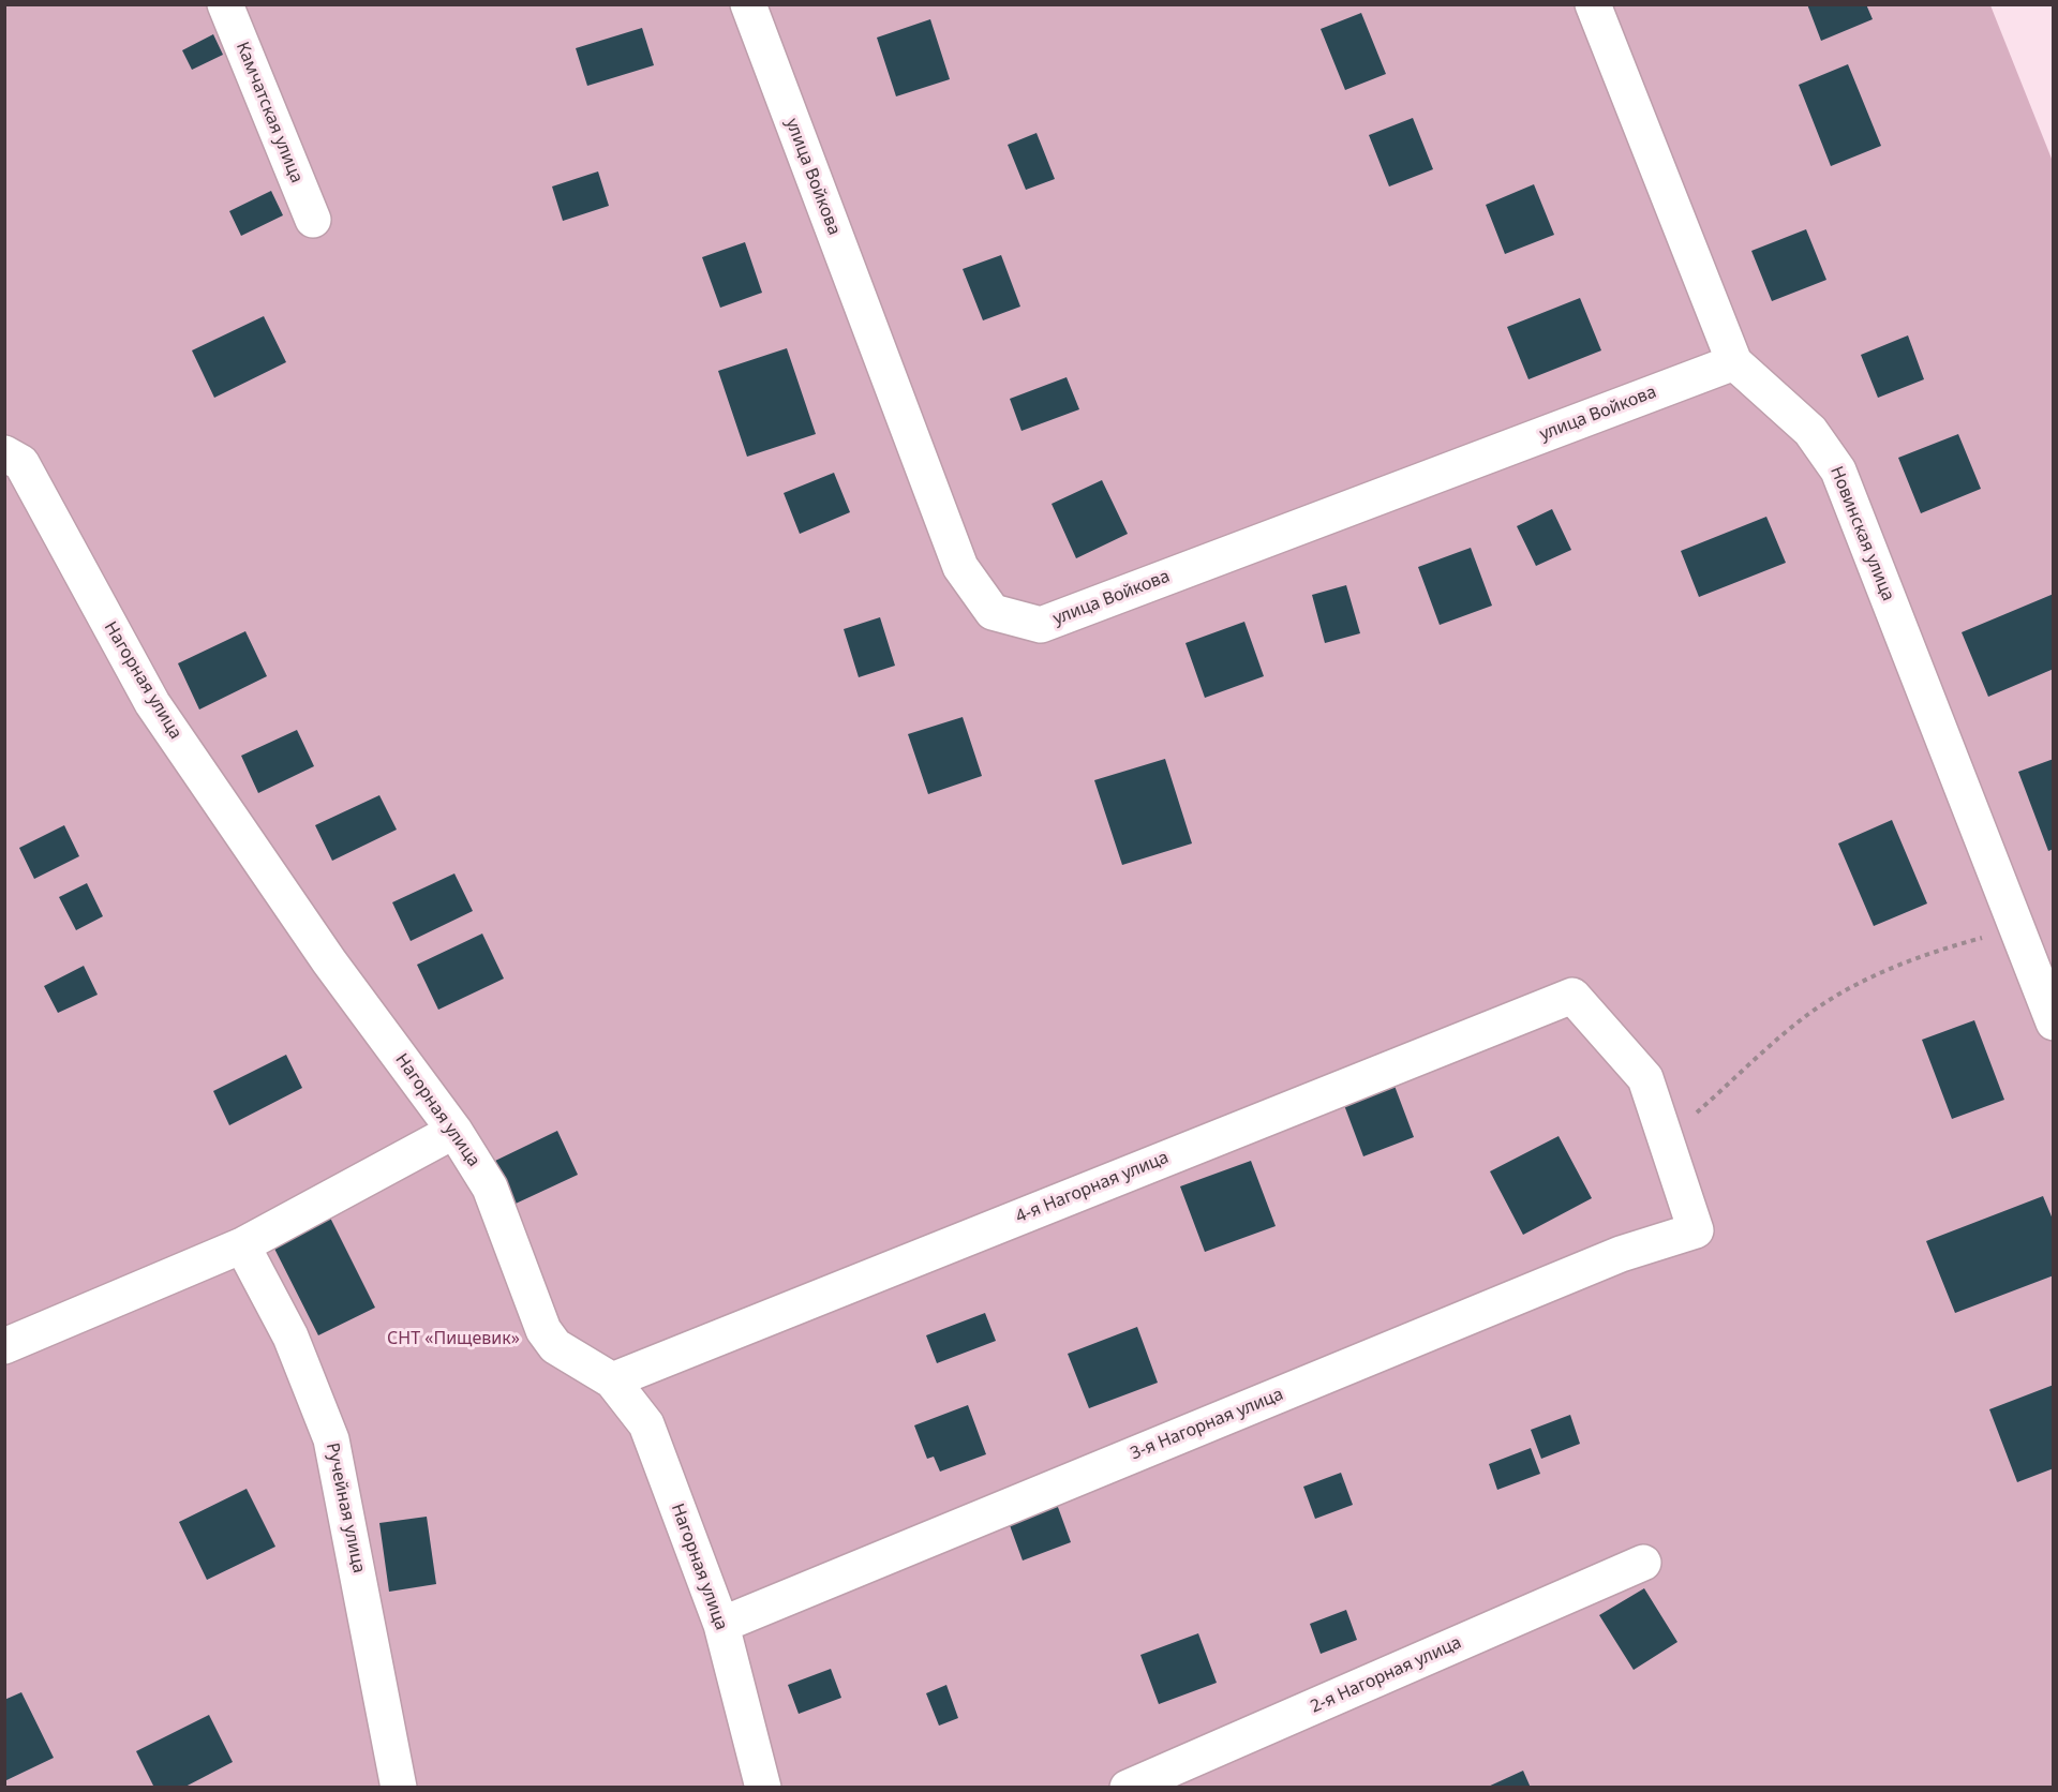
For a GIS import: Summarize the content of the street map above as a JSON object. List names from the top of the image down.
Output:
{
  "streets": {
    "street": [
      "Камчатская улица",
      "улица Войкова",
      "Новинская улица",
      "Нагорная улица",
      "4-я Нагорная улица",
      "3-я Нагорная улица",
      "Ручейная улица",
      "2-я Нагорная улица"
    ]
  },
  "crossings": [
    ["улица Войкова", "Новинская улица"],
    ["Нагорная улица", "4-я Нагорная улица"],
    ["Нагорная улица", "3-я Нагорная улица"],
    ["4-я Нагорная улица", "3-я Нагорная улица"]
  ],
  "parks": ["СНТ «Пищевик»"]
}
